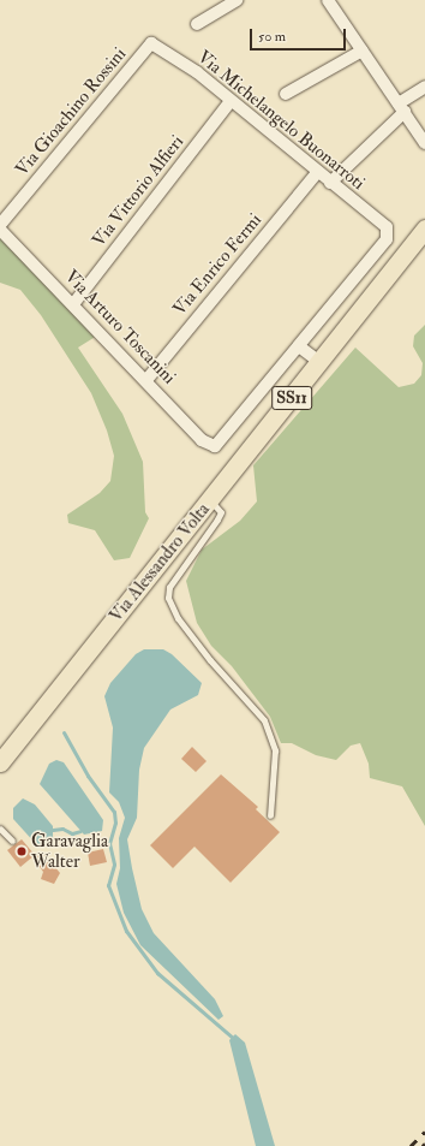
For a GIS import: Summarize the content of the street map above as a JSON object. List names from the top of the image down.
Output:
{
  "streets": {
    "main road": ["SS11", "Via Alessandro Volta"],
    "street": [
      "Via Gioachino Rossini",
      "Via Michelangelo Buonarroti",
      "Via Vittorio Alfieri",
      "Via Enrico Fermi",
      "Via Arturo Toscanini"
    ]
  },
  "crossings": [
    ["Via Gioachino Rossini", "Via Michelangelo Buonarroti"],
    ["Via Michelangelo Buonarroti", "Via Vittorio Alfieri"],
    ["Via Michelangelo Buonarroti", "Via Enrico Fermi"],
    ["Via Michelangelo Buonarroti", "Via Arturo Toscanini"],
    ["Via Vittorio Alfieri", "Via Arturo Toscanini"],
    ["Via Enrico Fermi", "Via Arturo Toscanini"]
  ],
  "places": ["Garavaglia Walter"],
  "scale_bar": "50 m"
}
